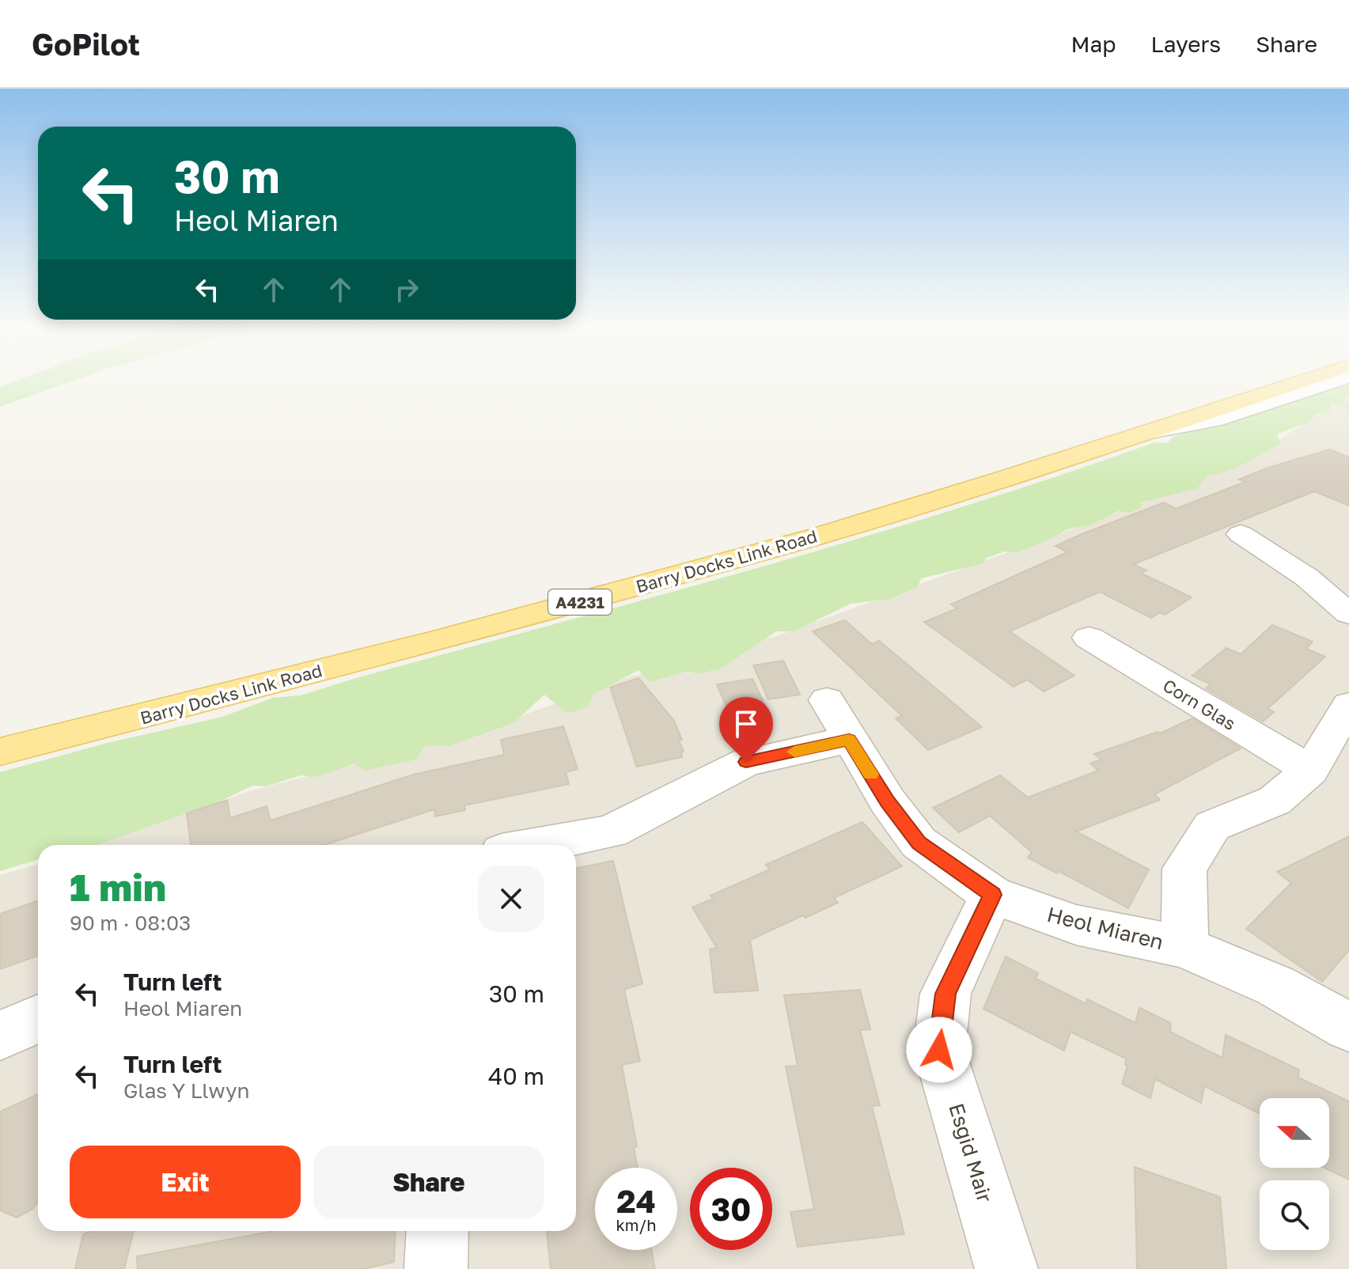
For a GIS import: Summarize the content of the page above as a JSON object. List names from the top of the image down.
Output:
{
  "streets": {
    "main road": ["Barry Docks Link Road", "A4231"],
    "street": ["Corn Glas", "Heol Miaren", "Esgid Mair"]
  },
  "crossings": [
    ["Heol Miaren", "Esgid Mair"]
  ],
  "north": "left",
  "page": {
    "header": "GoPilot",
    "nav": ["Map", "Layers", "Share"],
    "turn": ["30 m", "Heol Miaren"],
    "heading": ["1 min", "90 m · 08:03"],
    "list": [
      {
        "name": "Turn left",
        "note": "Heol Miaren",
        "value": "30 m"
      },
      {
        "name": "Turn left",
        "note": "Glas Y Llwyn",
        "value": "40 m"
      }
    ],
    "buttons": ["Exit", "Share"],
    "speed": "24 km/h",
    "limit": "30"
  }
}
